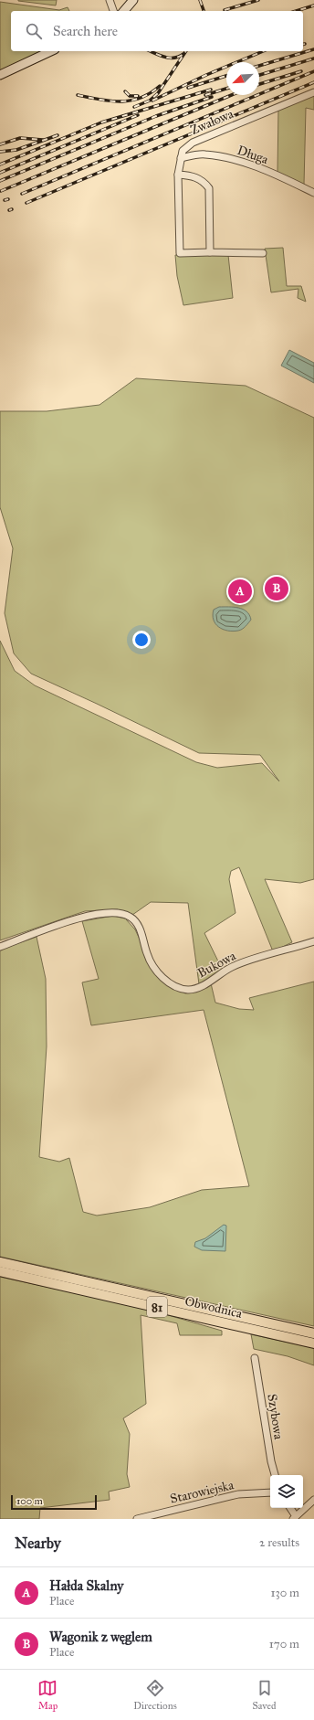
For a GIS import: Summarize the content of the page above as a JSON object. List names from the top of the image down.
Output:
{
  "streets": {
    "main road": ["81", "Obwodnica"],
    "street": [
      "Zwałowa",
      "Długa",
      "Bukowa",
      "Szybowa",
      "Starowiejska"
    ]
  },
  "crossings": [
    ["Zwałowa", "Długa"]
  ],
  "scale_bar": "100 m",
  "north": "bottom left",
  "page": {
    "search": "Search here",
    "pins": ["B", "A"],
    "scale": "100 m",
    "heading": ["Nearby", "2 results"],
    "list": [
      {
        "mark": "A",
        "name": "Hałda Skalny",
        "note": "Place",
        "value": "130 m"
      },
      {
        "mark": "B",
        "name": "Wagonik z węglem",
        "note": "Place",
        "value": "170 m"
      }
    ],
    "nav": ["Map", "Directions", "Saved"]
  }
}
